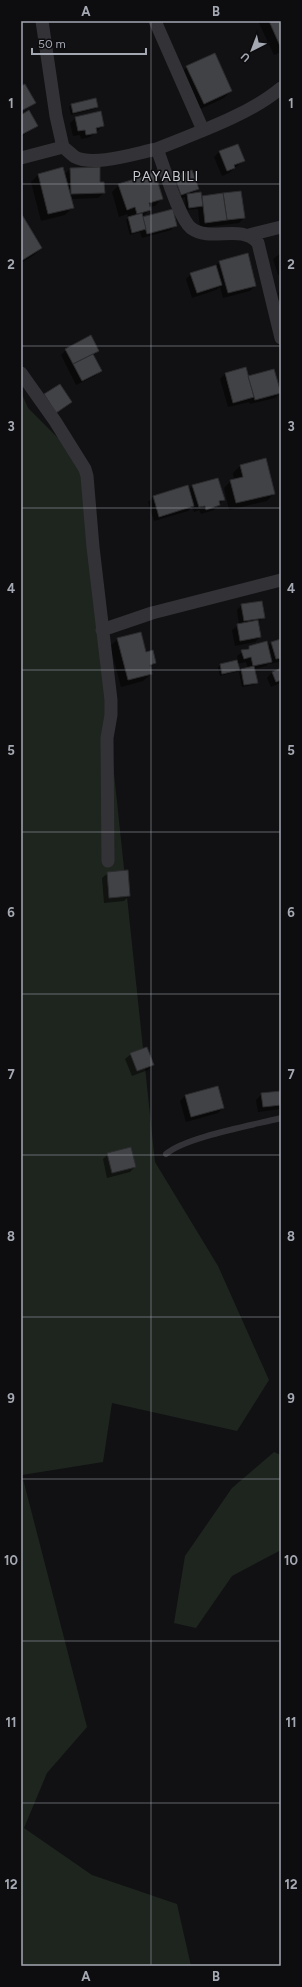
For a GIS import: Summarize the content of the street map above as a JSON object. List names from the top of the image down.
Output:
{
  "districts": ["PAYABILI"],
  "scale_bar": "50 m",
  "north": "bottom left",
  "grid": {
    "columns": ["A", "B"],
    "rows": [
      "1",
      "2",
      "3",
      "4",
      "5",
      "6",
      "7",
      "8",
      "9",
      "10",
      "11",
      "12"
    ]
  }
}
